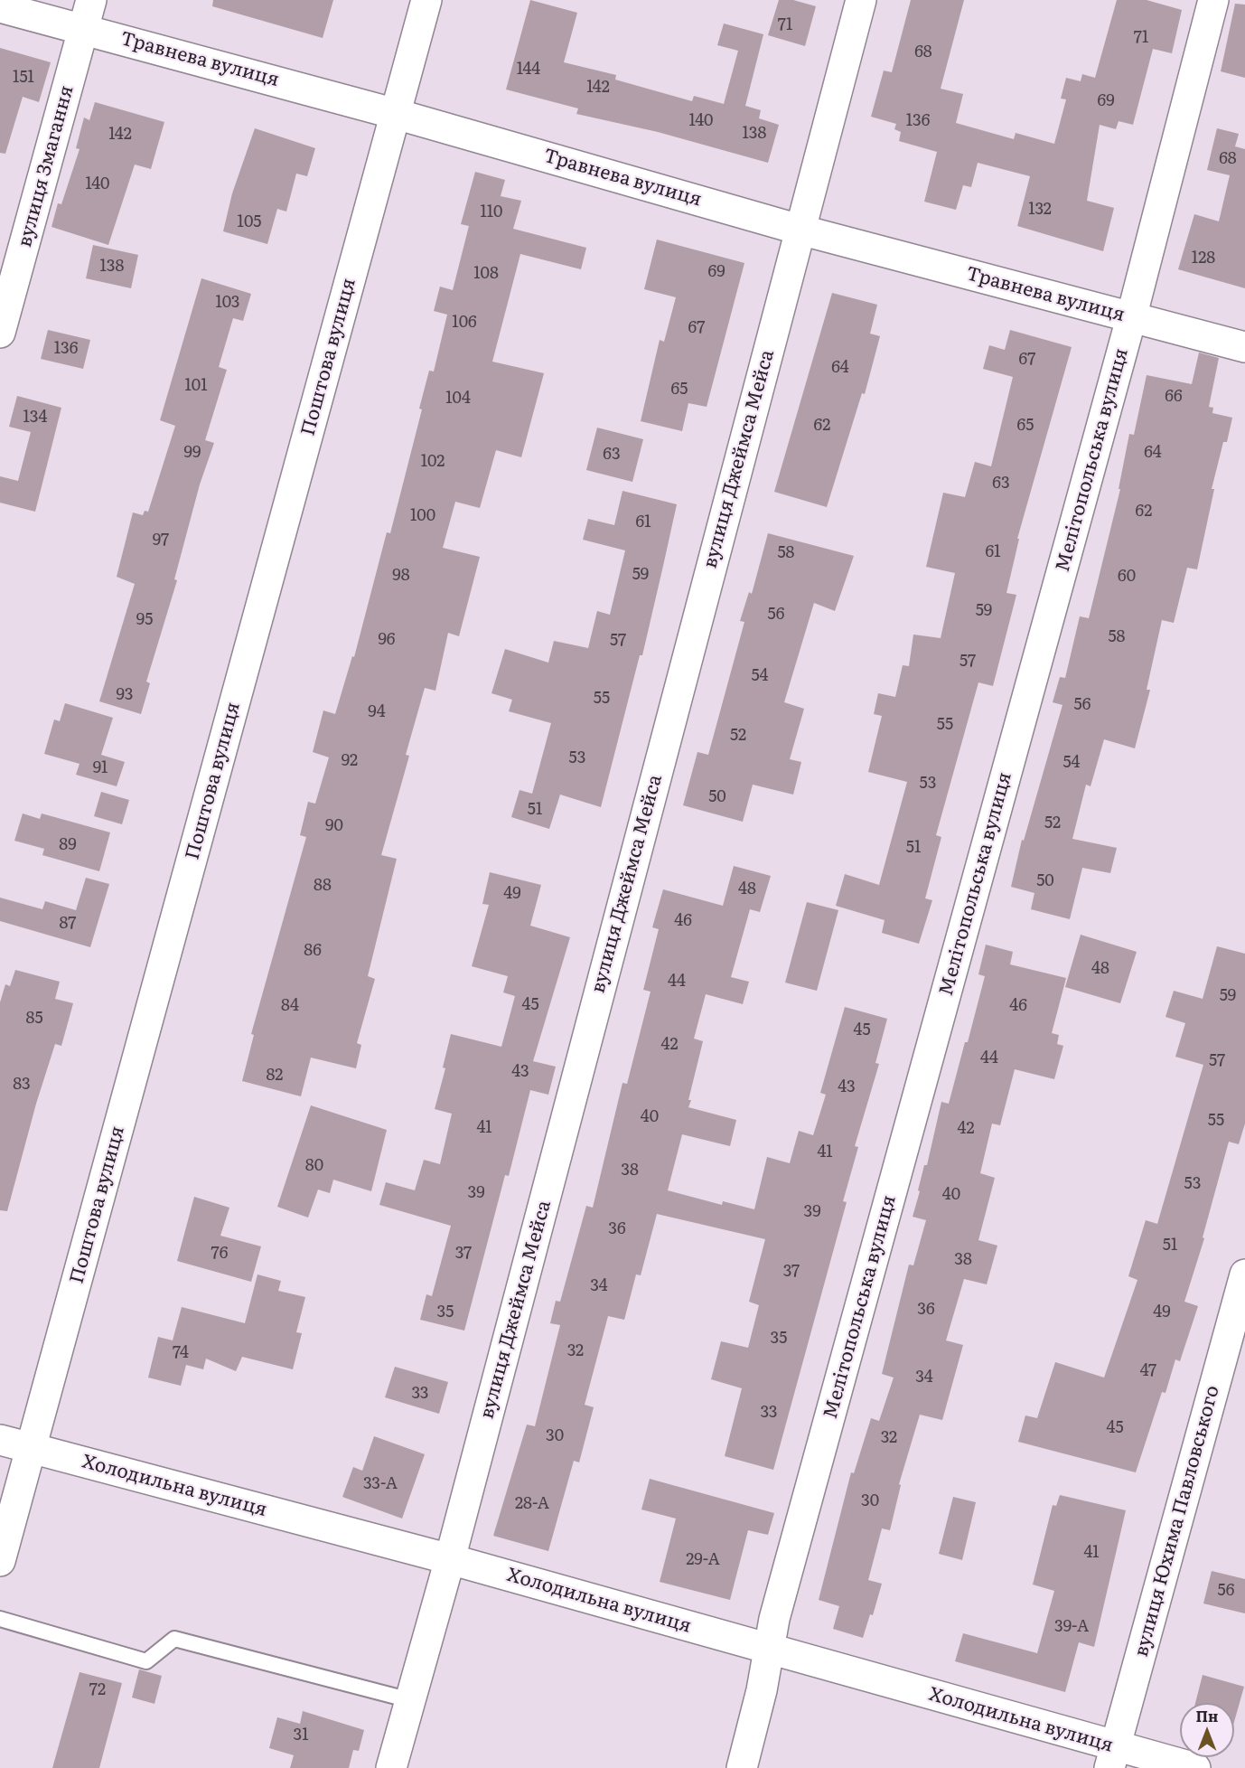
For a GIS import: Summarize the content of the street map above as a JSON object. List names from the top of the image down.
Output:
{
  "streets": {
    "street": [
      "Травнева вулиця",
      "вулиця Змагання",
      "Поштова вулиця",
      "вулиця Джеймса Мейса",
      "Мелітопольська вулиця",
      "Холодильна вулиця",
      "вулиця Юхима Павловського"
    ]
  },
  "crossings": [
    ["Травнева вулиця", "вулиця Змагання"],
    ["Травнева вулиця", "Поштова вулиця"],
    ["Травнева вулиця", "вулиця Джеймса Мейса"],
    ["Травнева вулиця", "Мелітопольська вулиця"],
    ["Поштова вулиця", "Холодильна вулиця"],
    ["вулиця Джеймса Мейса", "Холодильна вулиця"],
    ["Мелітопольська вулиця", "Холодильна вулиця"],
    ["Холодильна вулиця", "вулиця Юхима Павловського"]
  ],
  "house_numbers": [
    "71",
    "71",
    "68",
    "144",
    "151",
    "142",
    "69",
    "140",
    "136",
    "138",
    "142",
    "68",
    "140",
    "132",
    "110",
    "105",
    "128",
    "138",
    "69",
    "108",
    "103",
    "106",
    "67",
    "136",
    "67",
    "64",
    "101",
    "65",
    "66",
    "104",
    "134",
    "62",
    "65",
    "99",
    "64",
    "63",
    "102",
    "63",
    "62",
    "100",
    "61",
    "97",
    "61",
    "58",
    "59",
    "98",
    "60",
    "59",
    "56",
    "95",
    "58",
    "96",
    "57",
    "57",
    "54",
    "93",
    "55",
    "56",
    "94",
    "55",
    "52",
    "53",
    "92",
    "54",
    "91",
    "53",
    "50",
    "51",
    "52",
    "90",
    "89",
    "51",
    "50",
    "88",
    "48",
    "49",
    "46",
    "87",
    "86",
    "48",
    "44",
    "59",
    "45",
    "84",
    "46",
    "85",
    "45",
    "42",
    "44",
    "57",
    "43",
    "82",
    "83",
    "43",
    "40",
    "55",
    "41",
    "42",
    "41",
    "80",
    "38",
    "53",
    "39",
    "40",
    "39",
    "36",
    "51",
    "76",
    "37",
    "38",
    "37",
    "34",
    "36",
    "35",
    "49",
    "35",
    "32",
    "74",
    "47",
    "34",
    "33",
    "33",
    "45",
    "30",
    "32",
    "33-А",
    "30",
    "28-А",
    "41",
    "29-А",
    "56",
    "39-А",
    "72",
    "31"
  ],
  "north": "top"
}
